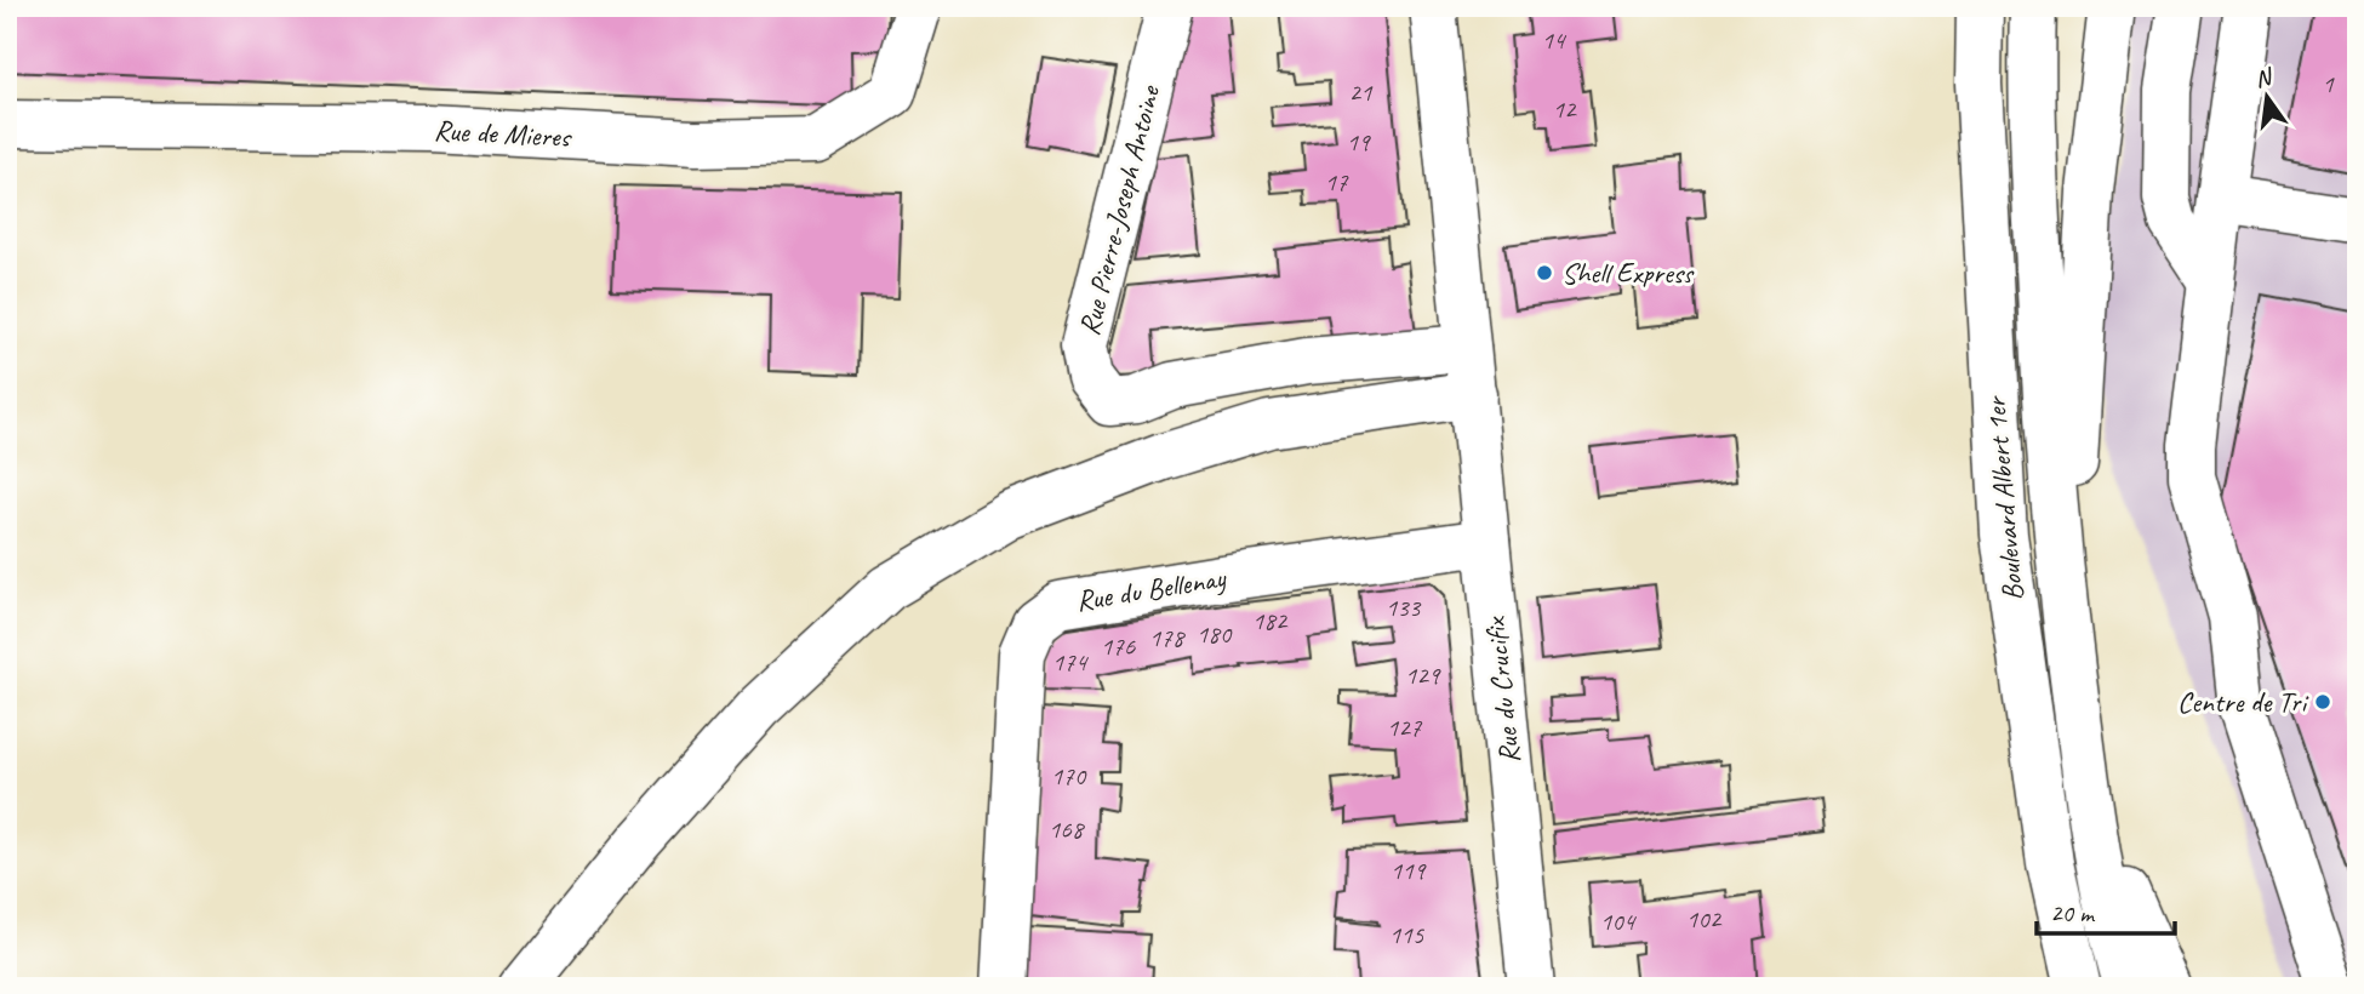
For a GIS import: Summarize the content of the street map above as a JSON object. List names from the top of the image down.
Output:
{
  "streets": {
    "main road": [
      "Rue de Mieres",
      "Rue Pierre-Joseph Antoine",
      "Boulevard Albert 1er",
      "Rue du Bellenay",
      "Rue du Crucifix"
    ]
  },
  "crossings": [
    ["Rue du Bellenay", "Rue du Crucifix"]
  ],
  "places": ["Shell Express", "Centre de Tri"],
  "house_numbers": [
    "14",
    "1",
    "21",
    "12",
    "19",
    "17",
    "133",
    "182",
    "180",
    "178",
    "176",
    "174",
    "129",
    "127",
    "170",
    "168",
    "119",
    "102",
    "104",
    "115"
  ],
  "scale_bar": "20 m",
  "north": "top"
}
